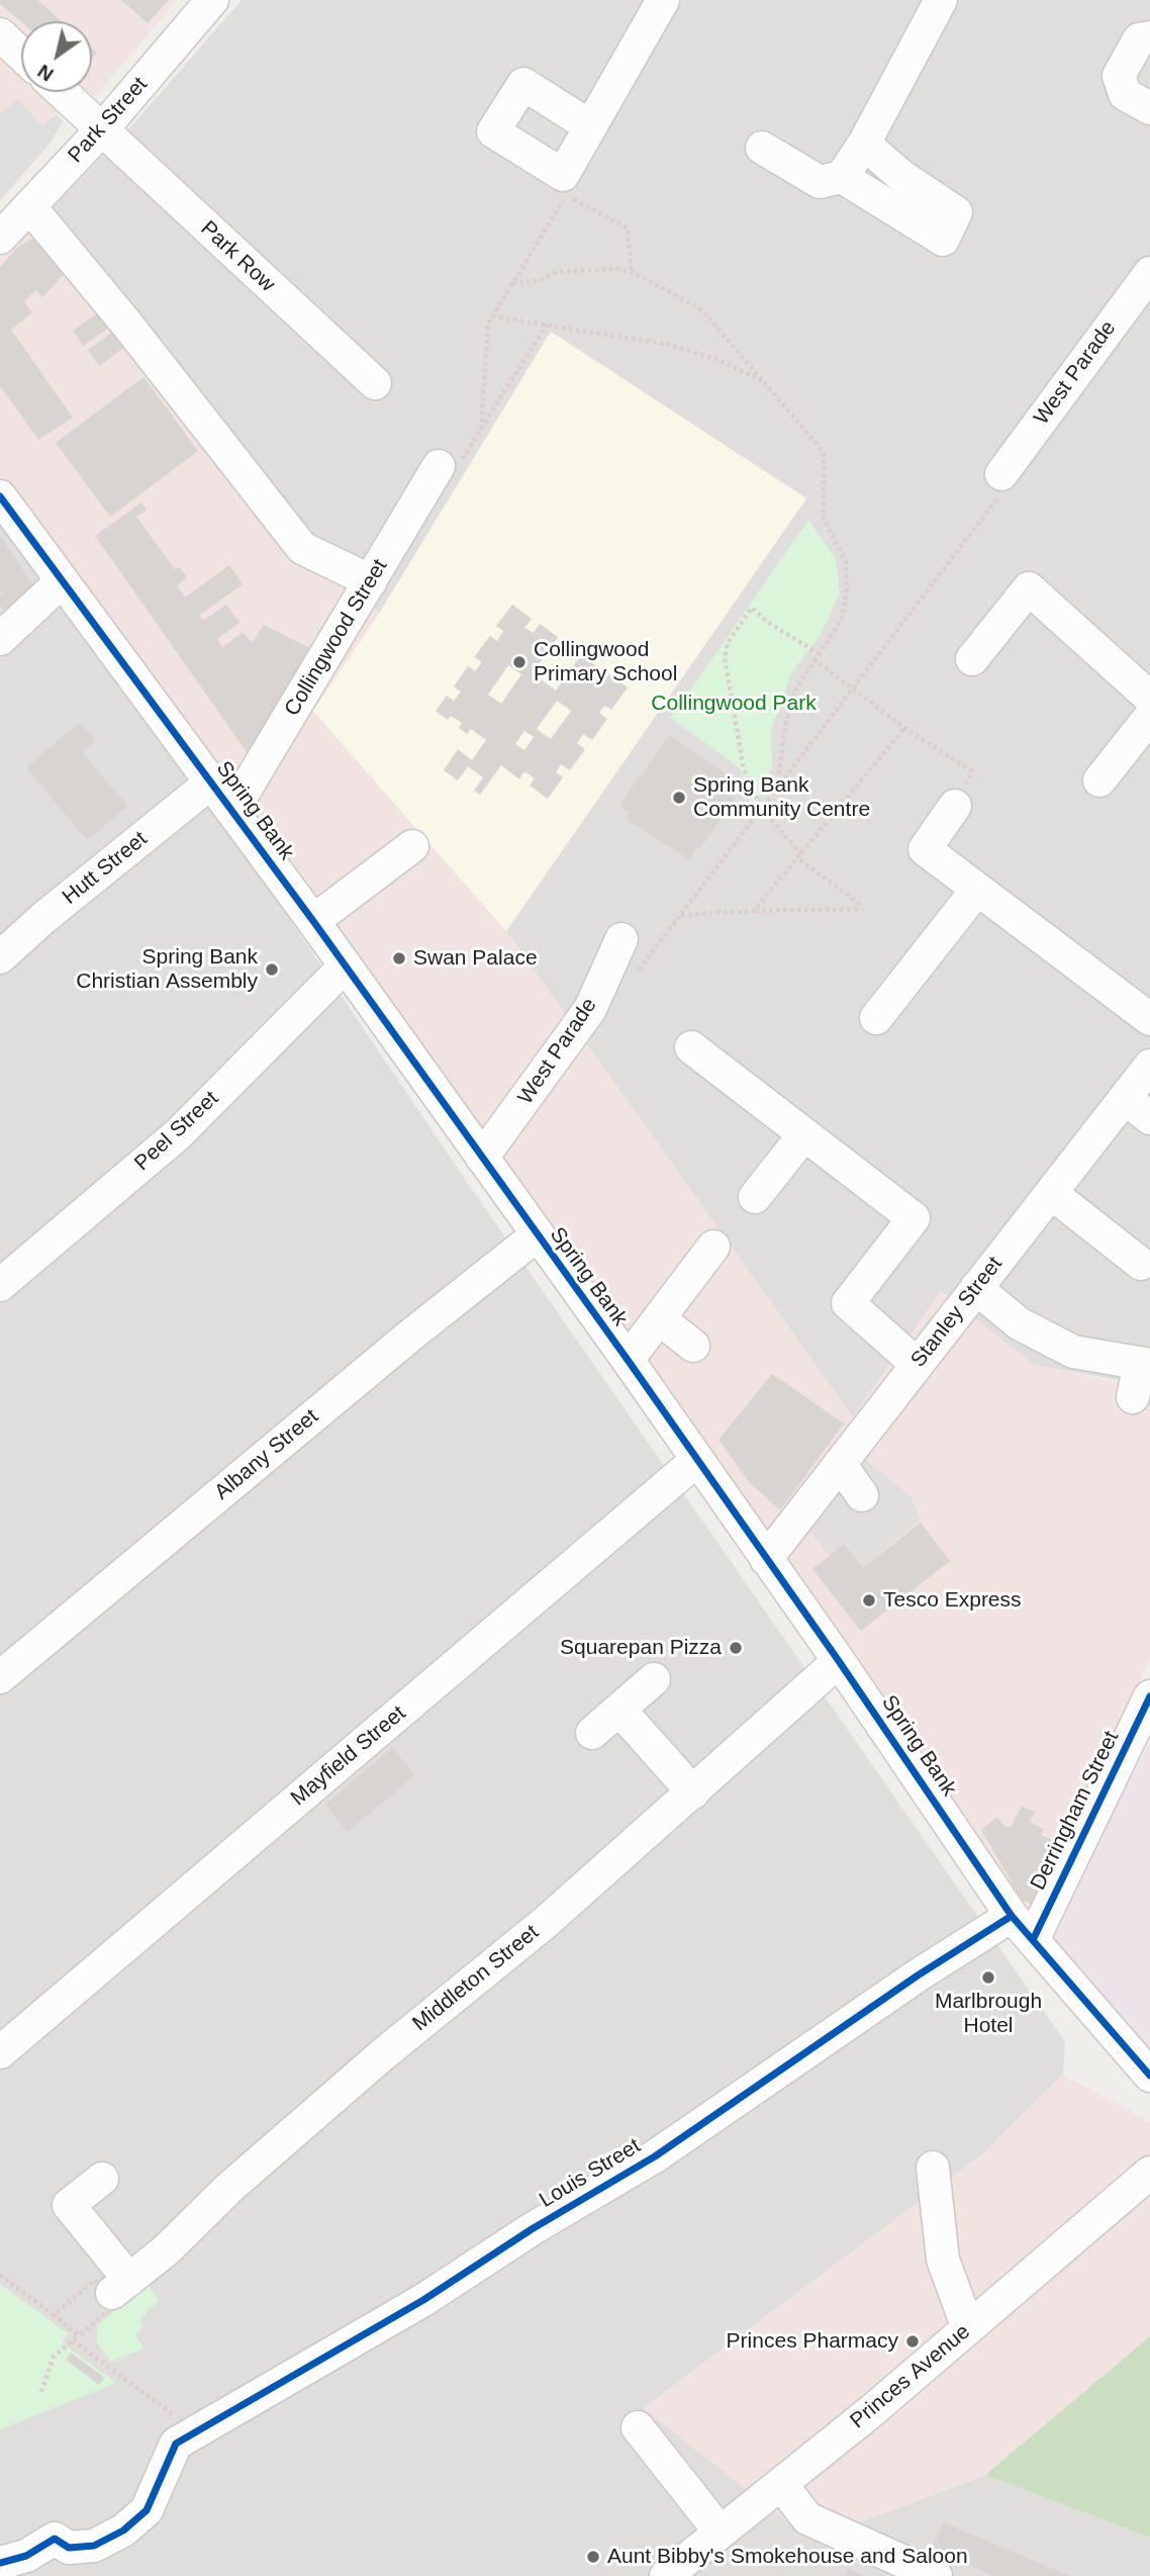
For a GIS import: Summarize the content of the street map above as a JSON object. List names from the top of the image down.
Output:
{
  "streets": {
    "street": [
      "Park Street",
      "Park Row",
      "West Parade",
      "Collingwood Street",
      "Spring Bank",
      "Hutt Street",
      "Peel Street",
      "Stanley Street",
      "Albany Street",
      "Mayfield Street",
      "Derringham Street",
      "Middleton Street",
      "Louis Street",
      "Princes Avenue"
    ]
  },
  "crossings": [
    ["Park Street", "Park Row"],
    ["West Parade", "Spring Bank"],
    ["Collingwood Street", "Spring Bank"],
    ["Collingwood Street", "Hutt Street"],
    ["Spring Bank", "Hutt Street"],
    ["Spring Bank", "Peel Street"],
    ["Spring Bank", "Stanley Street"],
    ["Spring Bank", "Albany Street"],
    ["Spring Bank", "Mayfield Street"],
    ["Spring Bank", "Derringham Street"],
    ["Spring Bank", "Middleton Street"],
    ["Spring Bank", "Louis Street"]
  ],
  "parks": ["Collingwood Park"],
  "places": [
    "Collingwood Primary School",
    "Spring Bank Community Centre",
    "Swan Palace",
    "Spring Bank Christian Assembly",
    "Tesco Express",
    "Squarepan Pizza",
    "Marlbrough Hotel",
    "Princes Pharmacy",
    "Aunt Bibby's Smokehouse and Saloon"
  ],
  "north": "bottom left"
}
